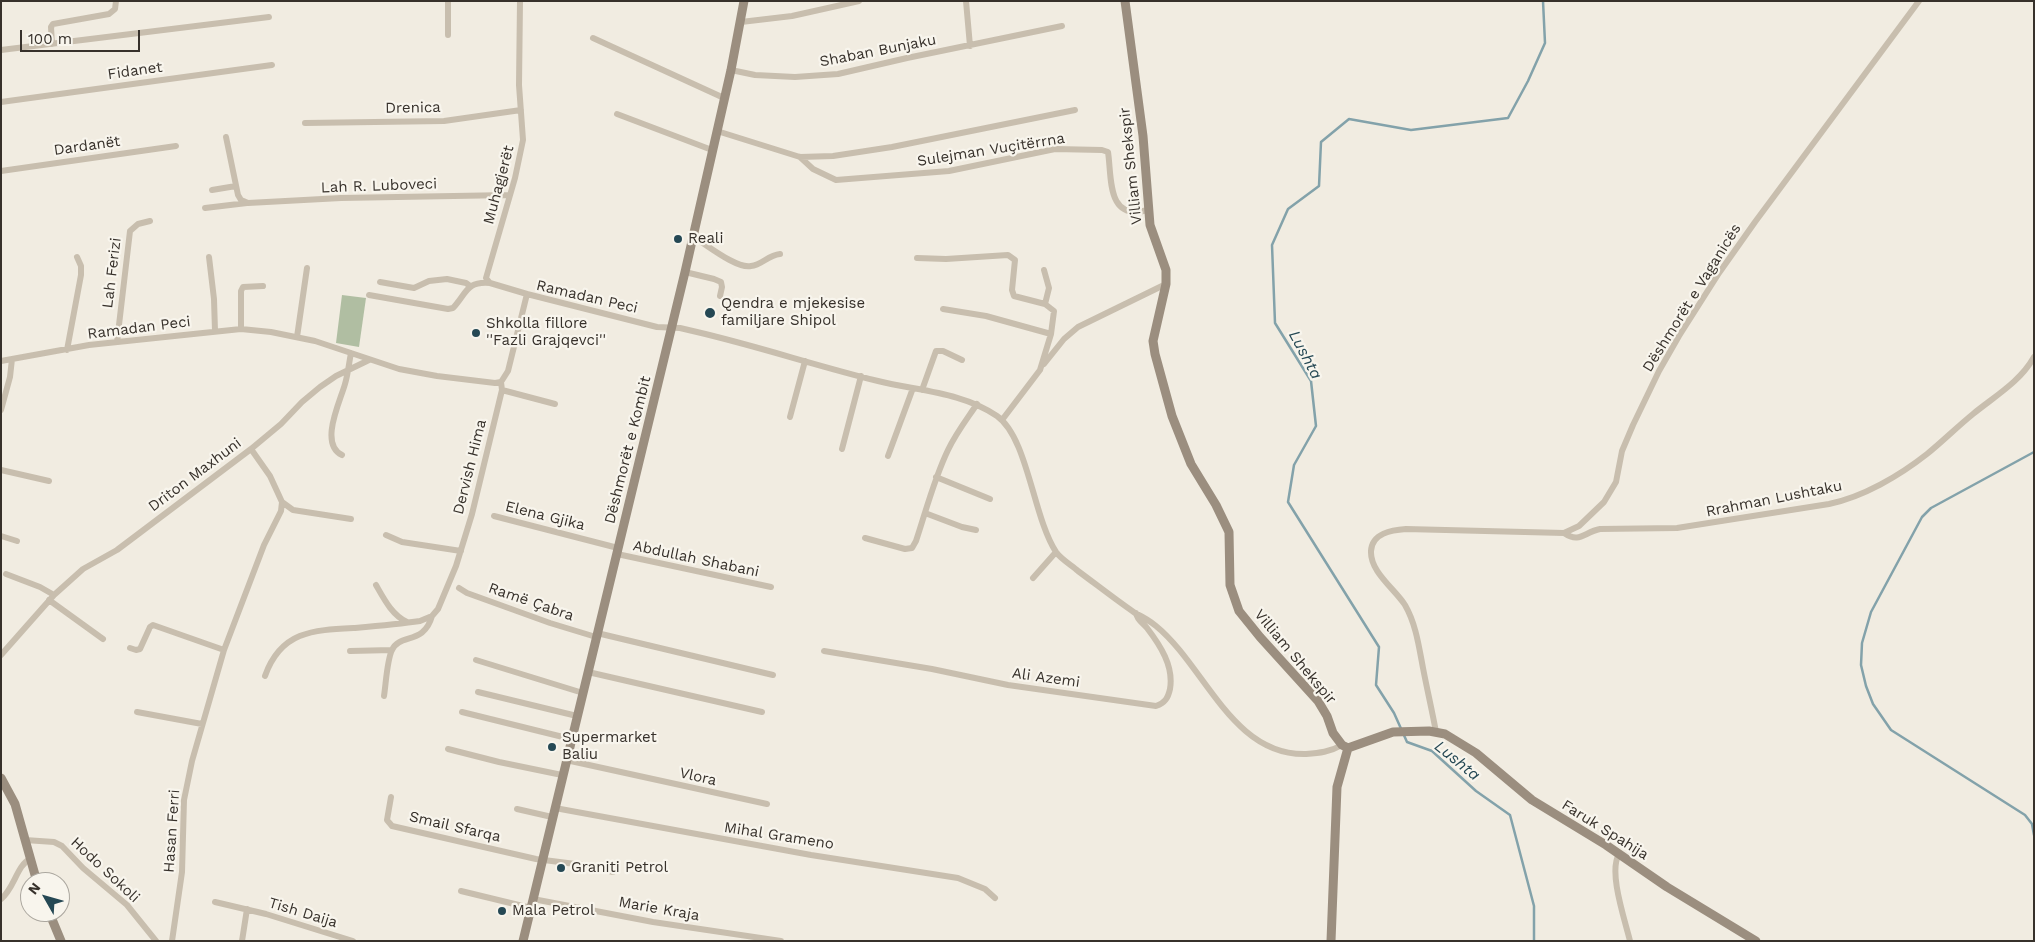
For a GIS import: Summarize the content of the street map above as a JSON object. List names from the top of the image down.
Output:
{
  "streets": {
    "street": [
      "Shaban Bunjaku",
      "Fidanet",
      "Drenica",
      "Dardanët",
      "Sulejman Vuçitërrna",
      "Villiam Shekspir",
      "Muhagjerët",
      "Lah R. Luboveci",
      "Lah Ferizi",
      "Ramadan Peci",
      "Dëshmorët e Vaganicës",
      "Dëshmorët e Kombit",
      "Dervish Hima",
      "Driton Maxhuni",
      "Rrahman Lushtaku",
      "Elena Gjika",
      "Abdullah Shabani",
      "Ramë Çabra",
      "Ali Azemi",
      "Vlora",
      "Smail Sfarqa",
      "Faruk Spahija",
      "Hasan Ferri",
      "Mihal Grameno",
      "Hodo Sokoli",
      "Marie Kraja",
      "Tish Daija"
    ]
  },
  "crossings": [
    ["Shaban Bunjaku", "Dëshmorët e Kombit"],
    ["Drenica", "Muhagjerët"],
    ["Sulejman Vuçitërrna", "Villiam Shekspir"],
    ["Sulejman Vuçitërrna", "Dëshmorët e Kombit"],
    ["Muhagjerët", "Lah R. Luboveci"],
    ["Lah Ferizi", "Ramadan Peci"],
    ["Ramadan Peci", "Dëshmorët e Kombit"],
    ["Ramadan Peci", "Dervish Hima"],
    ["Ramadan Peci", "Driton Maxhuni"],
    ["Dëshmorët e Vaganicës", "Rrahman Lushtaku"],
    ["Dëshmorët e Kombit", "Elena Gjika"],
    ["Dëshmorët e Kombit", "Abdullah Shabani"],
    ["Dëshmorët e Kombit", "Ramë Çabra"],
    ["Dëshmorët e Kombit", "Vlora"],
    ["Dëshmorët e Kombit", "Smail Sfarqa"],
    ["Dëshmorët e Kombit", "Mihal Grameno"],
    ["Dëshmorët e Kombit", "Marie Kraja"],
    ["Elena Gjika", "Abdullah Shabani"]
  ],
  "water": ["Lushta"],
  "places": [
    "Reali",
    "Qendra e mjekesise familjare Shipol",
    "Shkolla fillore ''Fazli Grajqevci''",
    "Supermarket Baliu",
    "Graniti Petrol",
    "Mala Petrol"
  ],
  "scale_bar": "100 m",
  "north": "top left"
}
